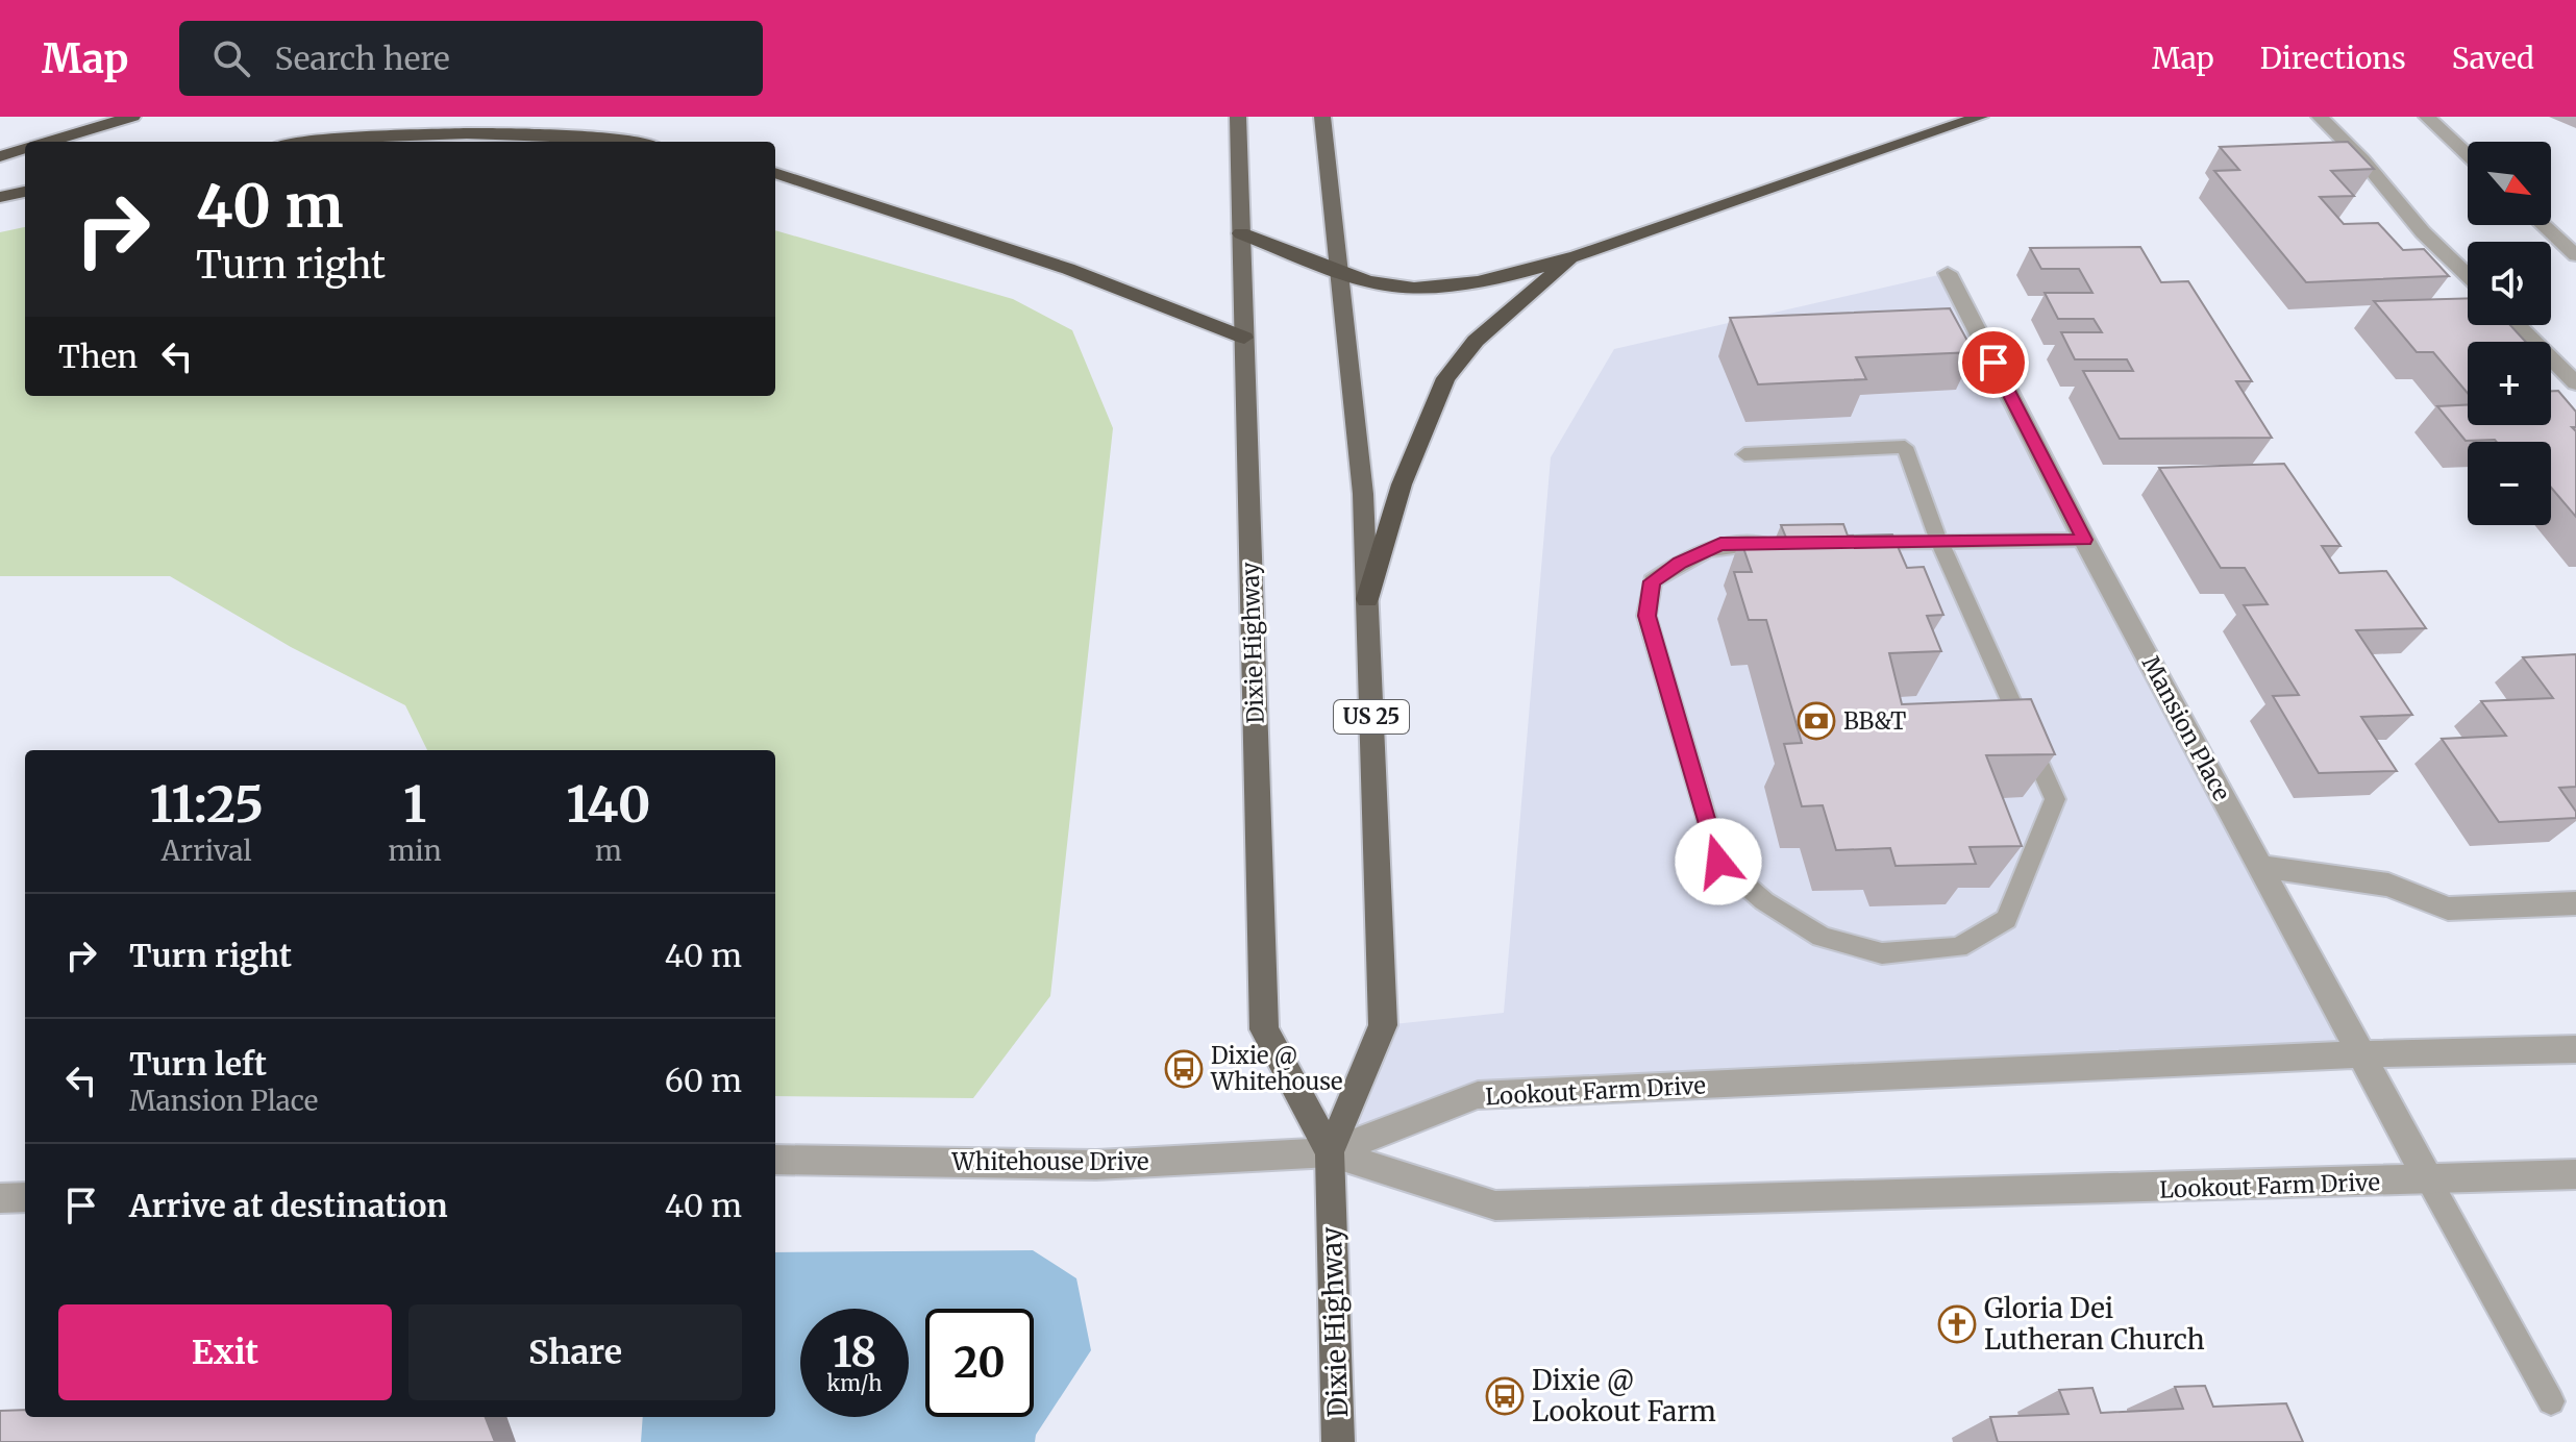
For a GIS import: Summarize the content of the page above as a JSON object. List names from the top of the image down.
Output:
{
  "streets": {
    "main road": ["Dixie Highway", "US 25"],
    "street": ["Mansion Place", "Lookout Farm Drive", "Whitehouse Drive"]
  },
  "crossings": [
    ["Dixie Highway", "Lookout Farm Drive"],
    ["Dixie Highway", "Whitehouse Drive"],
    ["Mansion Place", "Lookout Farm Drive"],
    ["Lookout Farm Drive", "Whitehouse Drive"]
  ],
  "places": {
    "bank": ["BB&T"],
    "bus stop": ["Dixie @ Whitehouse", "Dixie @ Lookout Farm"],
    "church": ["Gloria Dei Lutheran Church"]
  },
  "north": "bottom right",
  "page": {
    "header": "Map",
    "search": "Search here",
    "nav": ["Map", "Directions", "Saved"],
    "map_buttons": ["+", "−"],
    "turn": ["40 m", "Turn right"],
    "then": "Then",
    "eta": [
      "11:25",
      "Arrival",
      "1",
      "min",
      "140",
      "m"
    ],
    "list": [
      {
        "name": "Turn right",
        "value": "40 m"
      },
      {
        "name": "Turn left",
        "note": "Mansion Place",
        "value": "60 m"
      },
      {
        "name": "Arrive at destination",
        "value": "40 m"
      }
    ],
    "buttons": ["Exit", "Share"],
    "speed": "18 km/h",
    "limit": "20"
  }
}
